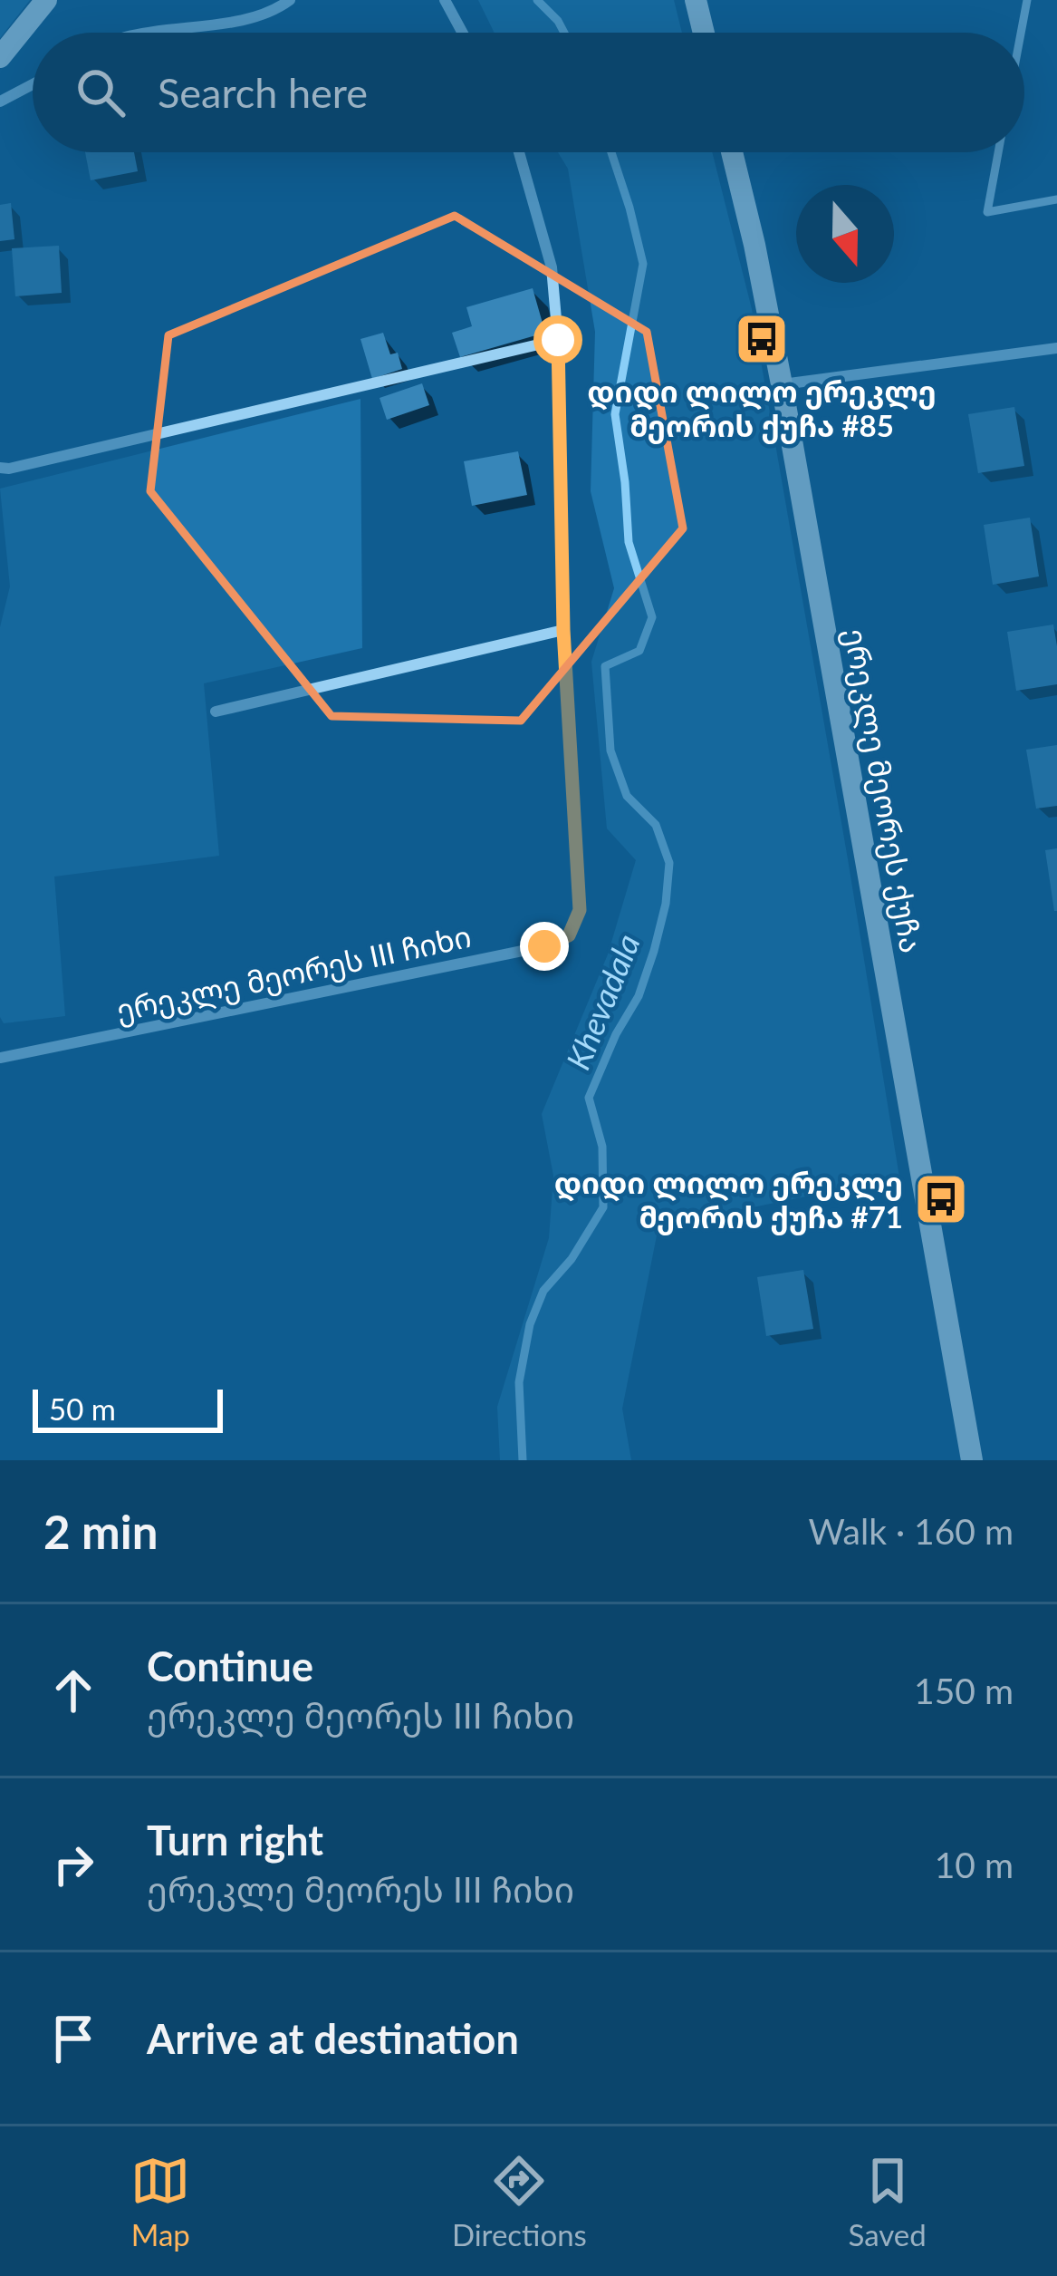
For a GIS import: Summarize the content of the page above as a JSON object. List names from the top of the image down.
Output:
{
  "streets": {
    "street": ["ერეკლე მეორეს ქუჩა", "ერეკლე მეორეს III ჩიხი"]
  },
  "water": ["Khevadala"],
  "places": {
    "bus stop": ["დიდი ლილო ერეკლე მეორის ქუჩა #85", "დიდი ლილო ერეკლე მეორის ქუჩა #71"]
  },
  "scale_bar": "50 m",
  "north": "bottom",
  "page": {
    "search": "Search here",
    "scale": "50 m",
    "heading": ["2 min", "Walk · 160 m"],
    "list": [
      ["Continue", "ერეკლე მეორეს III ჩიხი", "150 m"],
      ["Turn right", "ერეკლე მეორეს III ჩიხი", "10 m"],
      "Arrive at destination"
    ],
    "nav": ["Map", "Directions", "Saved"]
  }
}
